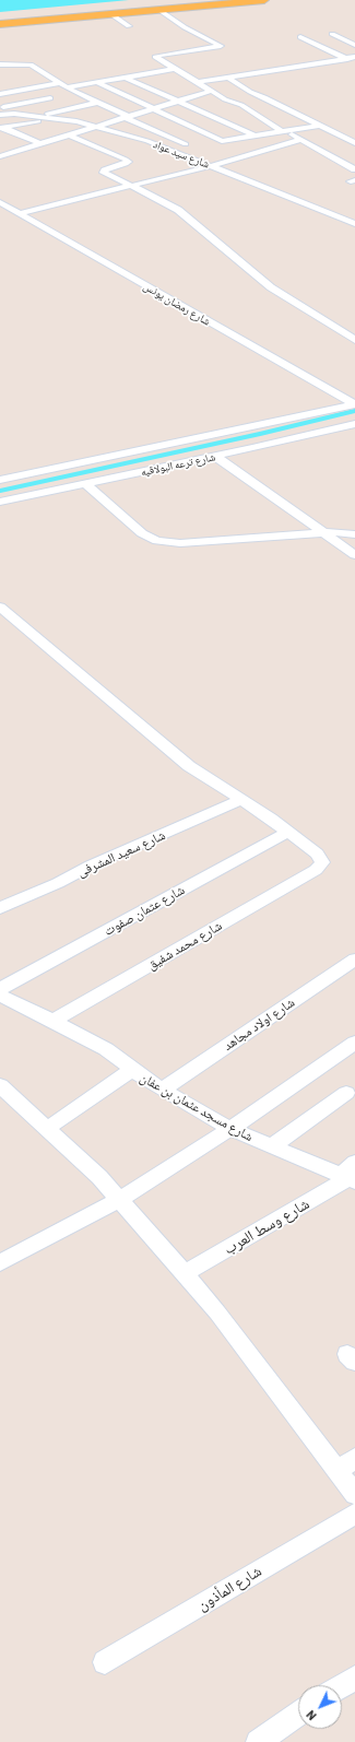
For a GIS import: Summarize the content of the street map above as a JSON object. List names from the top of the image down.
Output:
{
  "streets": {
    "street": [
      "شارع سيد عواد",
      "شارع رمضان يونس",
      "شارع ترعه البولاقيه",
      "شارع سعيد المشرفى",
      "شارع عثمان صفوت",
      "شارع محمد شفيق",
      "شارع اولاد مجاهد",
      "شارع مسجد عثمان بن عفان",
      "شارع وسط العرب",
      "شارع المأذون"
    ]
  },
  "crossings": [
    ["شارع رمضان يونس", "شارع ترعه البولاقيه"],
    ["شارع عثمان صفوت", "شارع محمد شفيق"],
    ["شارع محمد شفيق", "شارع مسجد عثمان بن عفان"],
    ["شارع اولاد مجاهد", "شارع مسجد عثمان بن عفان"],
    ["شارع مسجد عثمان بن عفان", "شارع وسط العرب"]
  ],
  "north": "bottom left"
}
